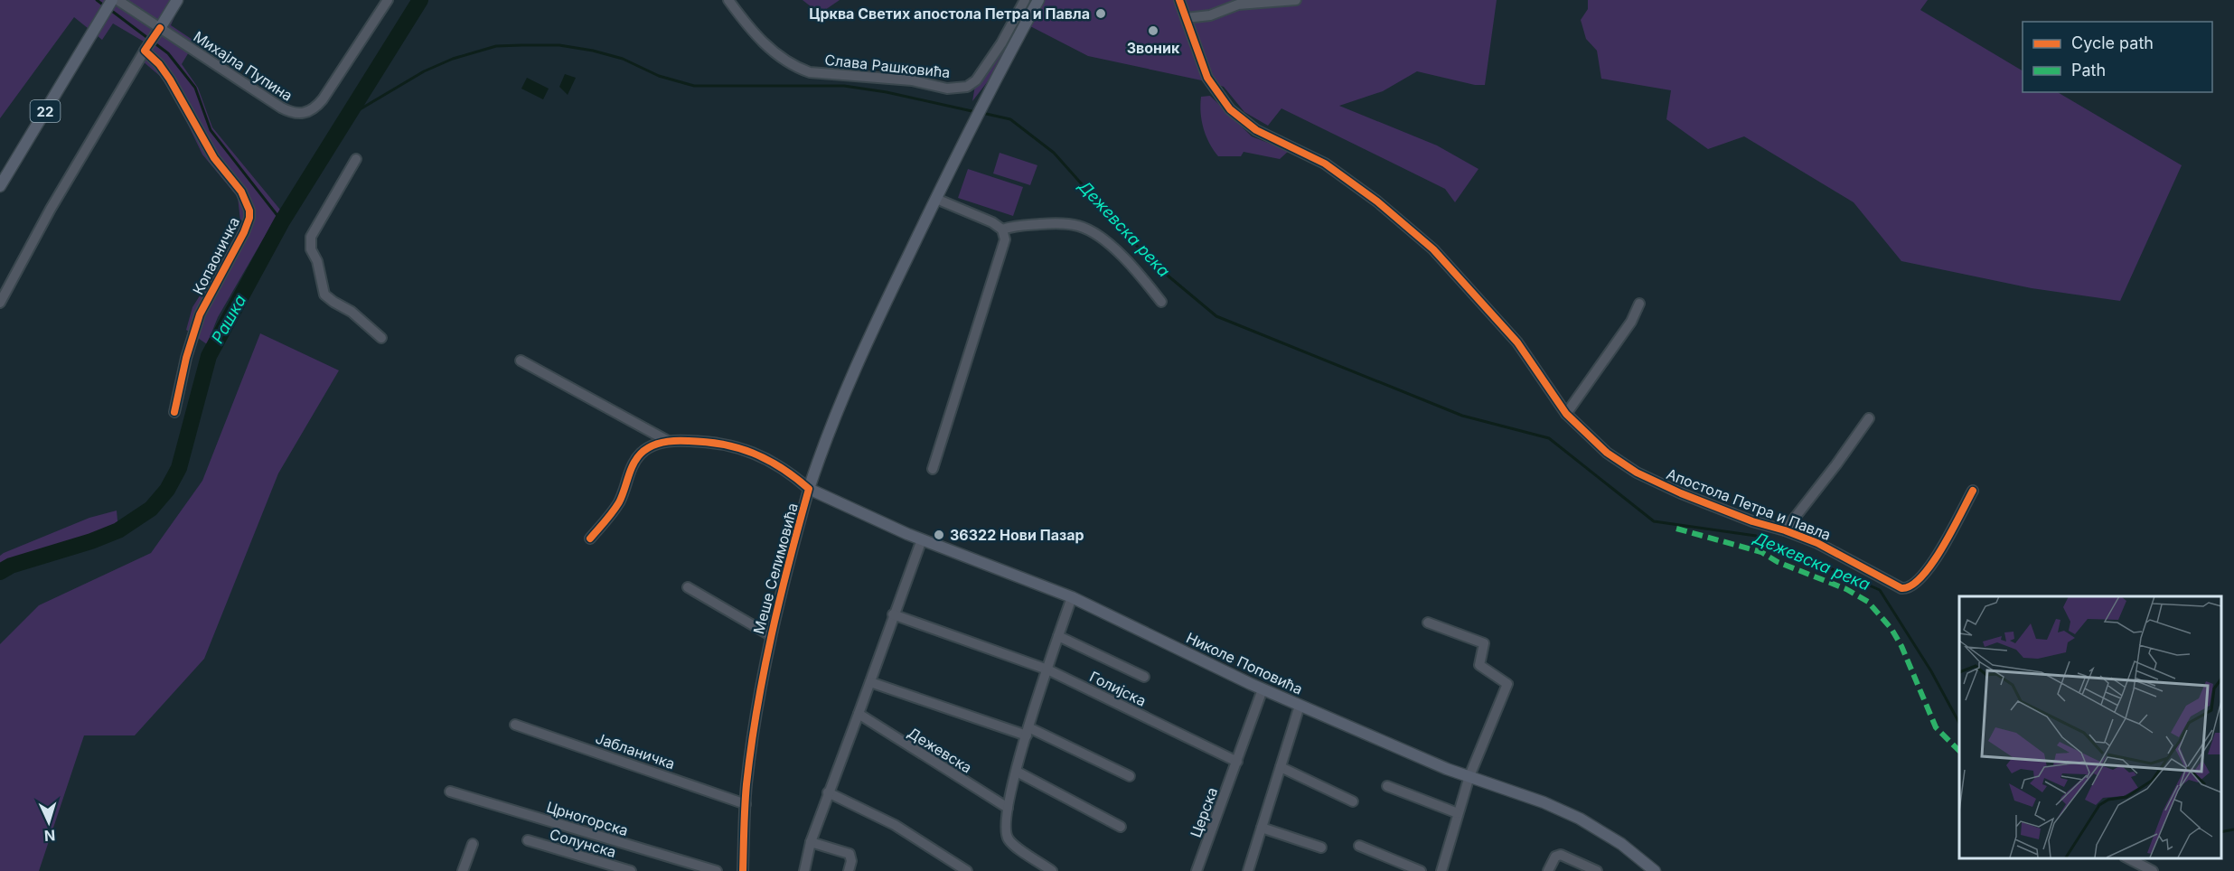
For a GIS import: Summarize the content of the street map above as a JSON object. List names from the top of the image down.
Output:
{
  "streets": {
    "main road": ["22", "Меше Селимовића", "Николе Поповића"],
    "street": [
      "Михајла Пупина",
      "Слава Рашковића",
      "Копаоничка",
      "Апостола Петра и Павла",
      "Голијска",
      "Дежевска",
      "Јабланичка",
      "Церска",
      "Црногорска",
      "Солунска"
    ]
  },
  "crossings": [
    ["Михајла Пупина", "Копаоничка"],
    ["Меше Селимовића", "Николе Поповића"],
    ["Меше Селимовића", "Јабланичка"],
    ["Николе Поповића", "Церска"],
    ["Голијска", "Церска"]
  ],
  "water": ["Дежевска река", "Рашка"],
  "places": ["Црква Светих апостола Петра и Павла", "Звоник", "36322 Нови Пазар"],
  "legend": ["Cycle path", "Path"],
  "north": "bottom"
}
